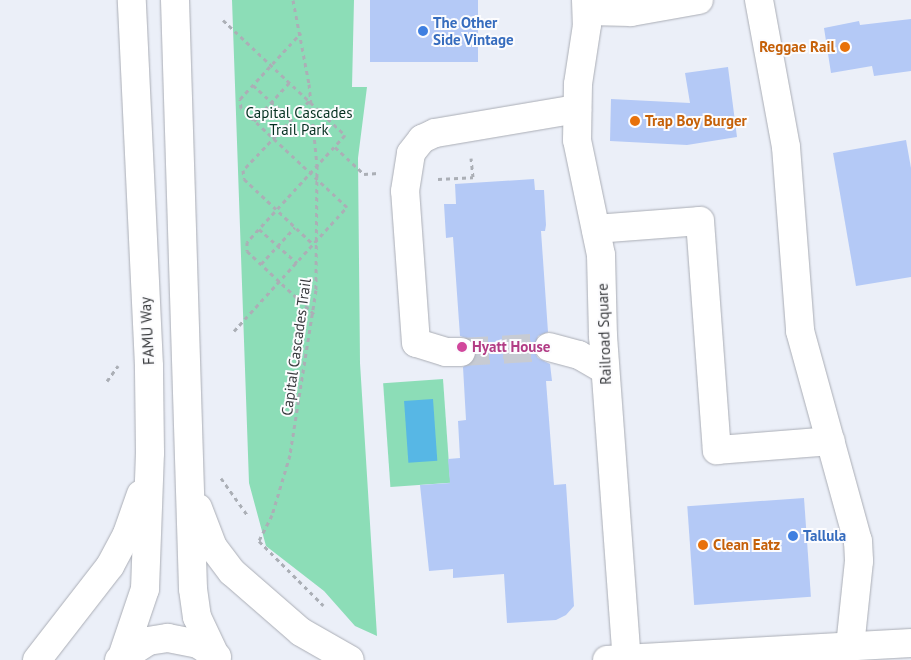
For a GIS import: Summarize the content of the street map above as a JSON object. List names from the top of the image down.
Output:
{
  "streets": {
    "street": ["FAMU Way", "Railroad Square"],
    "path": ["Capital Cascades Trail"]
  },
  "parks": ["Capital Cascades Trail Park"],
  "places": [
    "The Other Side Vintage",
    "Reggae Rail",
    "Trap Boy Burger",
    "Hyatt House",
    "Tallula",
    "Clean Eatz"
  ]
}
